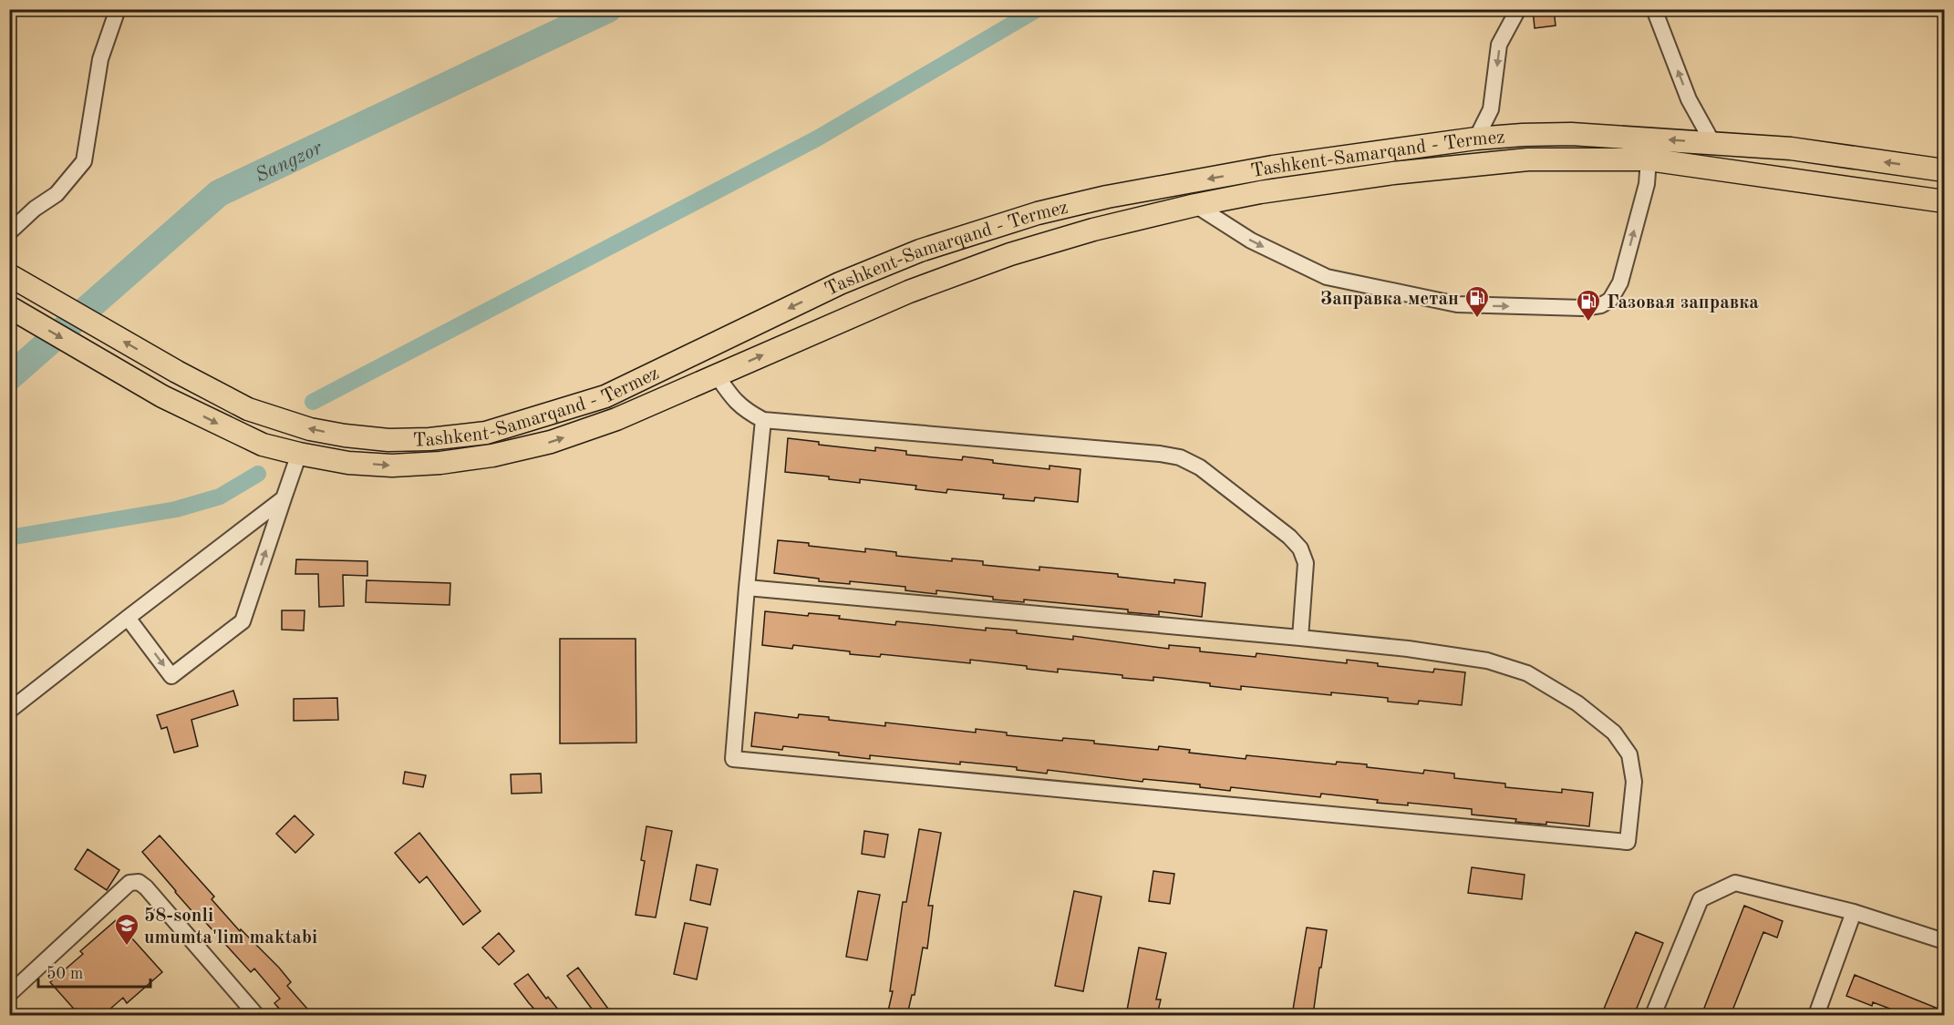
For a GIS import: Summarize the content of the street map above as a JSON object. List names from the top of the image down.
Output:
{
  "streets": {
    "highway": ["Tashkent-Samarqand - Termez"]
  },
  "water": ["Sangzor"],
  "places": {
    "fuel station": ["Заправка метан", "Газовая заправка"],
    "school or university": ["58-sonli umumta'lim maktabi"]
  },
  "scale_bar": "50 m"
}
